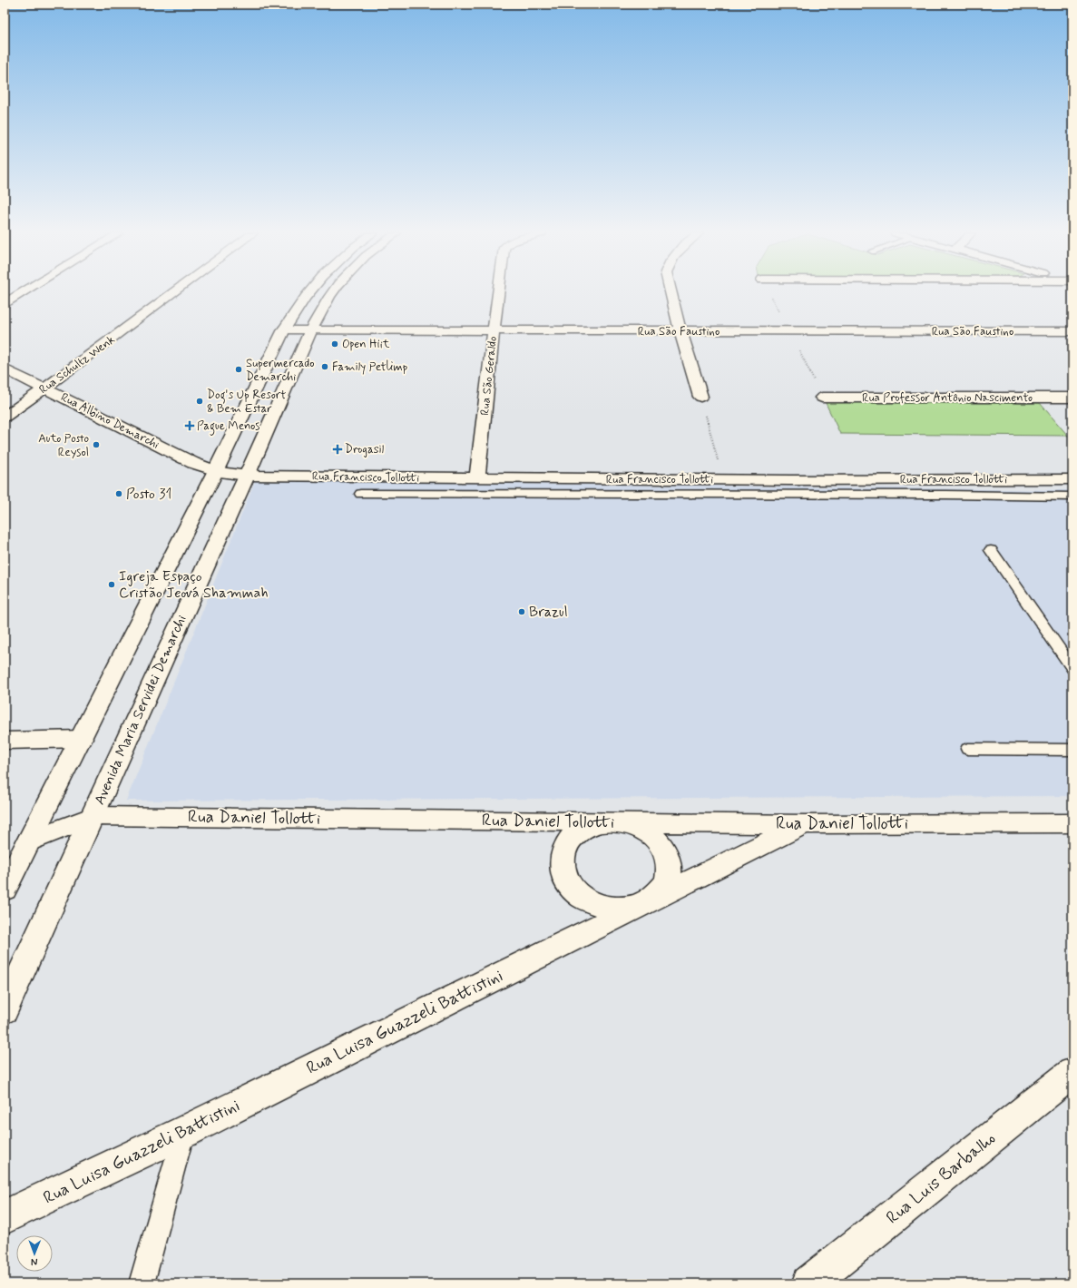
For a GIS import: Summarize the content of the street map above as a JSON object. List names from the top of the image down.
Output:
{
  "streets": {
    "street": [
      "Rua São Faustino",
      "Rua Schultz Wenk",
      "Rua São Geraldo",
      "Rua Professor Antônio Nascimento",
      "Rua Albino Demarchi",
      "Rua Francisco Tollotti",
      "Avenida Maria Servidei Demarchi",
      "Rua Daniel Tollotti",
      "Rua Luisa Guazzeli Battistini",
      "Rua Luis Barbalho"
    ]
  },
  "crossings": [
    ["Rua São Faustino", "Rua São Geraldo"],
    ["Rua São Faustino", "Avenida Maria Servidei Demarchi"],
    ["Rua Schultz Wenk", "Rua Albino Demarchi"],
    ["Rua São Geraldo", "Rua Francisco Tollotti"],
    ["Rua Albino Demarchi", "Rua Francisco Tollotti"],
    ["Rua Albino Demarchi", "Avenida Maria Servidei Demarchi"],
    ["Rua Francisco Tollotti", "Avenida Maria Servidei Demarchi"],
    ["Avenida Maria Servidei Demarchi", "Rua Daniel Tollotti"],
    ["Rua Daniel Tollotti", "Rua Luisa Guazzeli Battistini"]
  ],
  "places": {
    "other": [
      "Open Hiit",
      "Family Petlimp",
      "Supermercado Demarchi",
      "Dog's Up Resort & Bem Estar",
      "Auto Posto Reysol",
      "Posto 31",
      "Igreja Espaço Cristão Jeová Shammah",
      "Brazul"
    ],
    "health": ["Pague Menos", "Drogasil"]
  },
  "north": "bottom"
}
